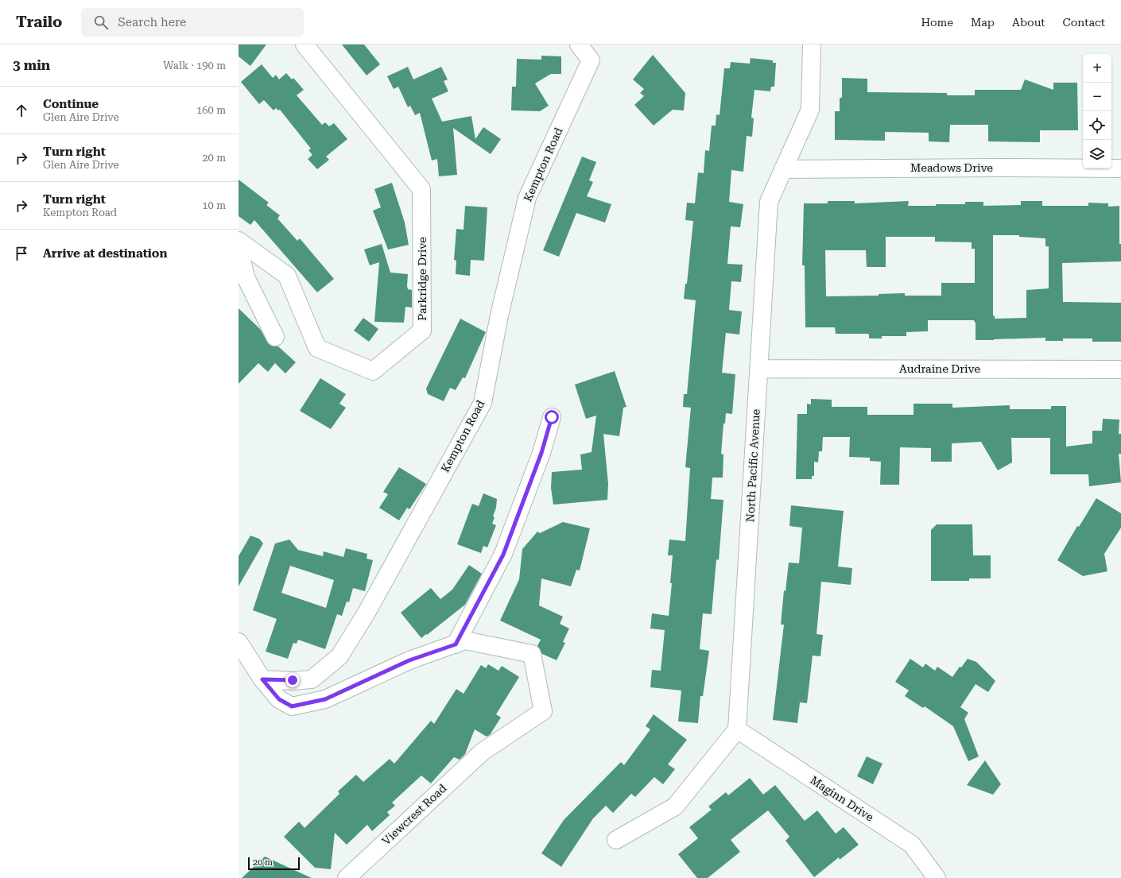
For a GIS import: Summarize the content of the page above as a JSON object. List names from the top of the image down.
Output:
{
  "streets": {
    "street": [
      "Kempton Road",
      "Meadows Drive",
      "Parkridge Drive",
      "Audraine Drive",
      "North Pacific Avenue",
      "Maginn Drive",
      "Viewcrest Road"
    ]
  },
  "crossings": [
    ["Meadows Drive", "North Pacific Avenue"],
    ["Audraine Drive", "North Pacific Avenue"],
    ["North Pacific Avenue", "Maginn Drive"]
  ],
  "scale_bar": "20 m",
  "page": {
    "header": "Trailo",
    "search": "Search here",
    "nav": [
      "Home",
      "Map",
      "About",
      "Contact"
    ],
    "heading": ["3 min", "Walk · 190 m"],
    "map_buttons": ["+", "−"],
    "list": [
      ["Continue", "Glen Aire Drive", "160 m"],
      ["Turn right", "Glen Aire Drive", "20 m"],
      ["Turn right", "Kempton Road", "10 m"],
      "Arrive at destination"
    ],
    "scale": "20 m"
  }
}
